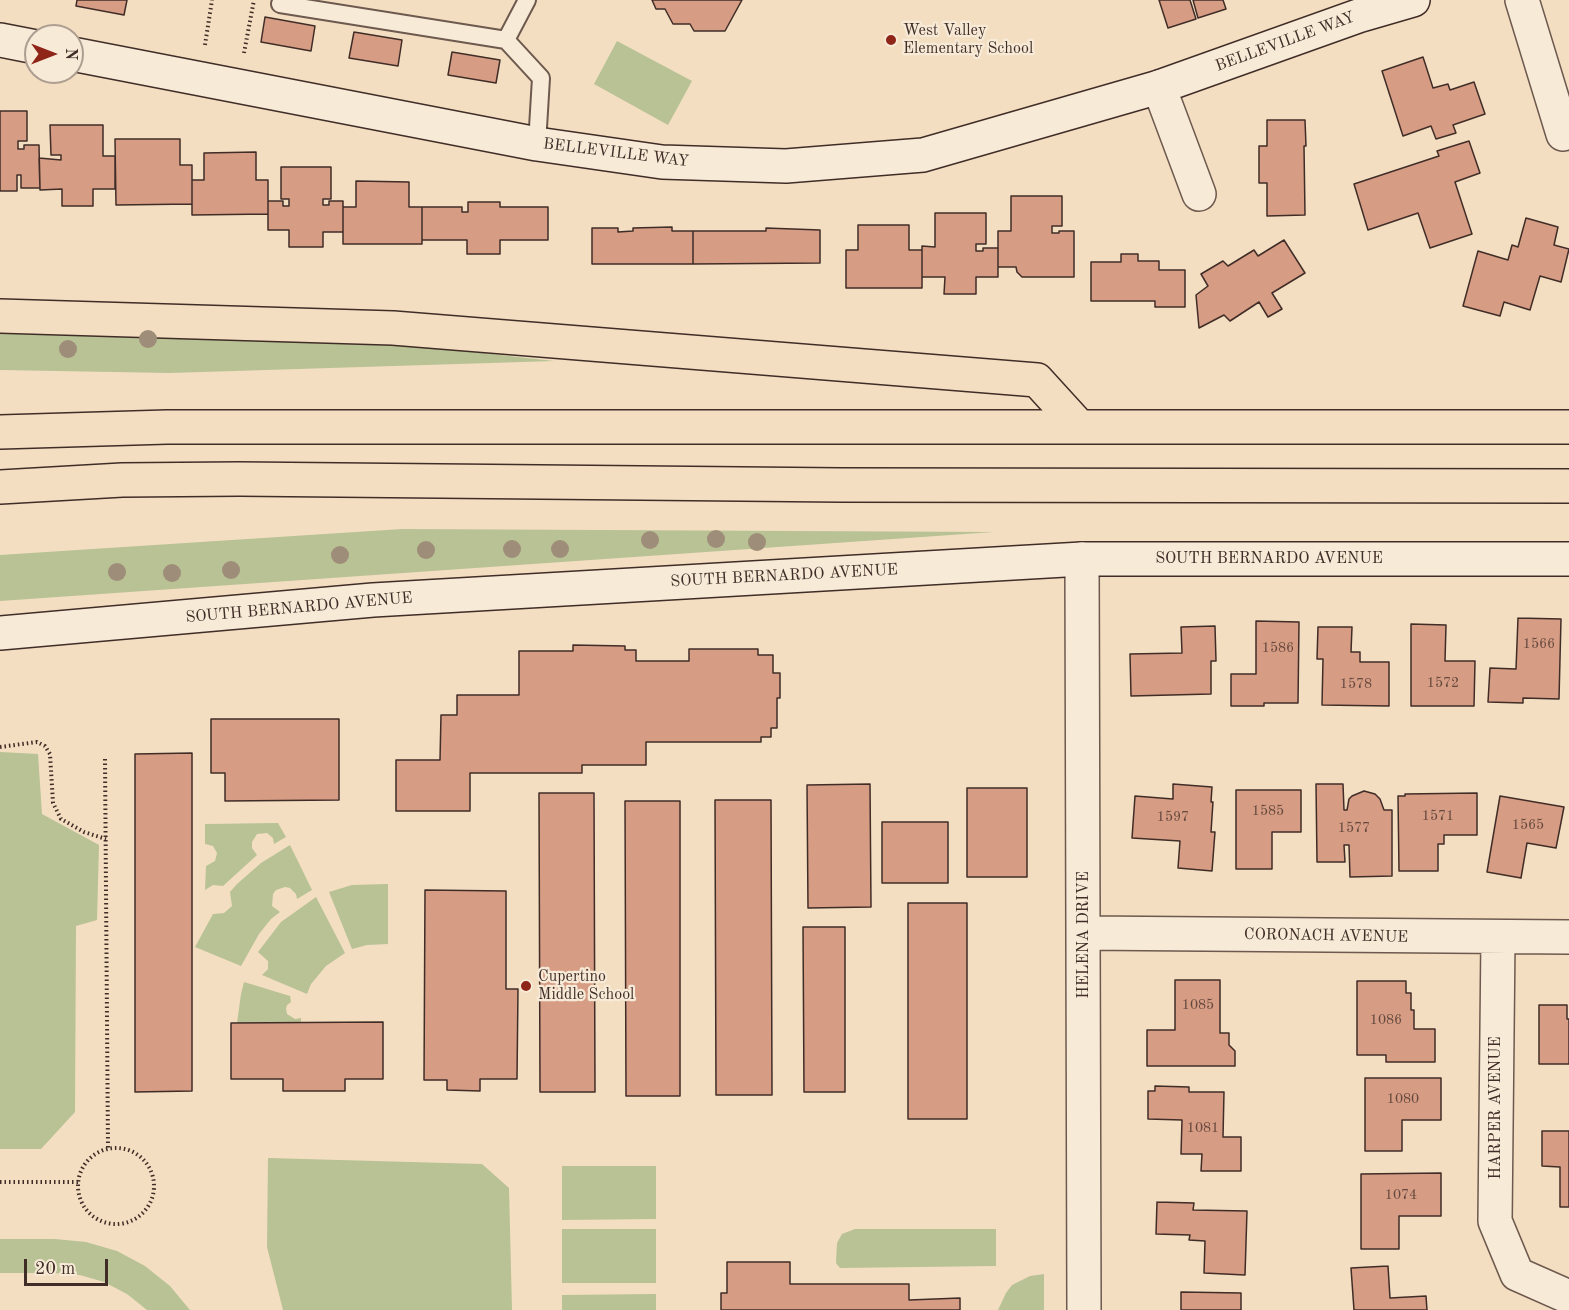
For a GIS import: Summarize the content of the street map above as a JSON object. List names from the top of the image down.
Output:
{
  "streets": {
    "street": [
      "BELLEVILLE WAY",
      "SOUTH BERNARDO AVENUE",
      "HELENA DRIVE",
      "CORONACH AVENUE",
      "HARPER AVENUE"
    ]
  },
  "crossings": [
    ["SOUTH BERNARDO AVENUE", "HELENA DRIVE"],
    ["HELENA DRIVE", "CORONACH AVENUE"],
    ["CORONACH AVENUE", "HARPER AVENUE"]
  ],
  "places": ["West Valley Elementary School", "Cupertino Middle School"],
  "house_numbers": [
    "1566",
    "1586",
    "1572",
    "1578",
    "1585",
    "1571",
    "1597",
    "1565",
    "1577",
    "1085",
    "1086",
    "1080",
    "1081",
    "1074"
  ],
  "scale_bar": "20 m",
  "north": "right"
}
